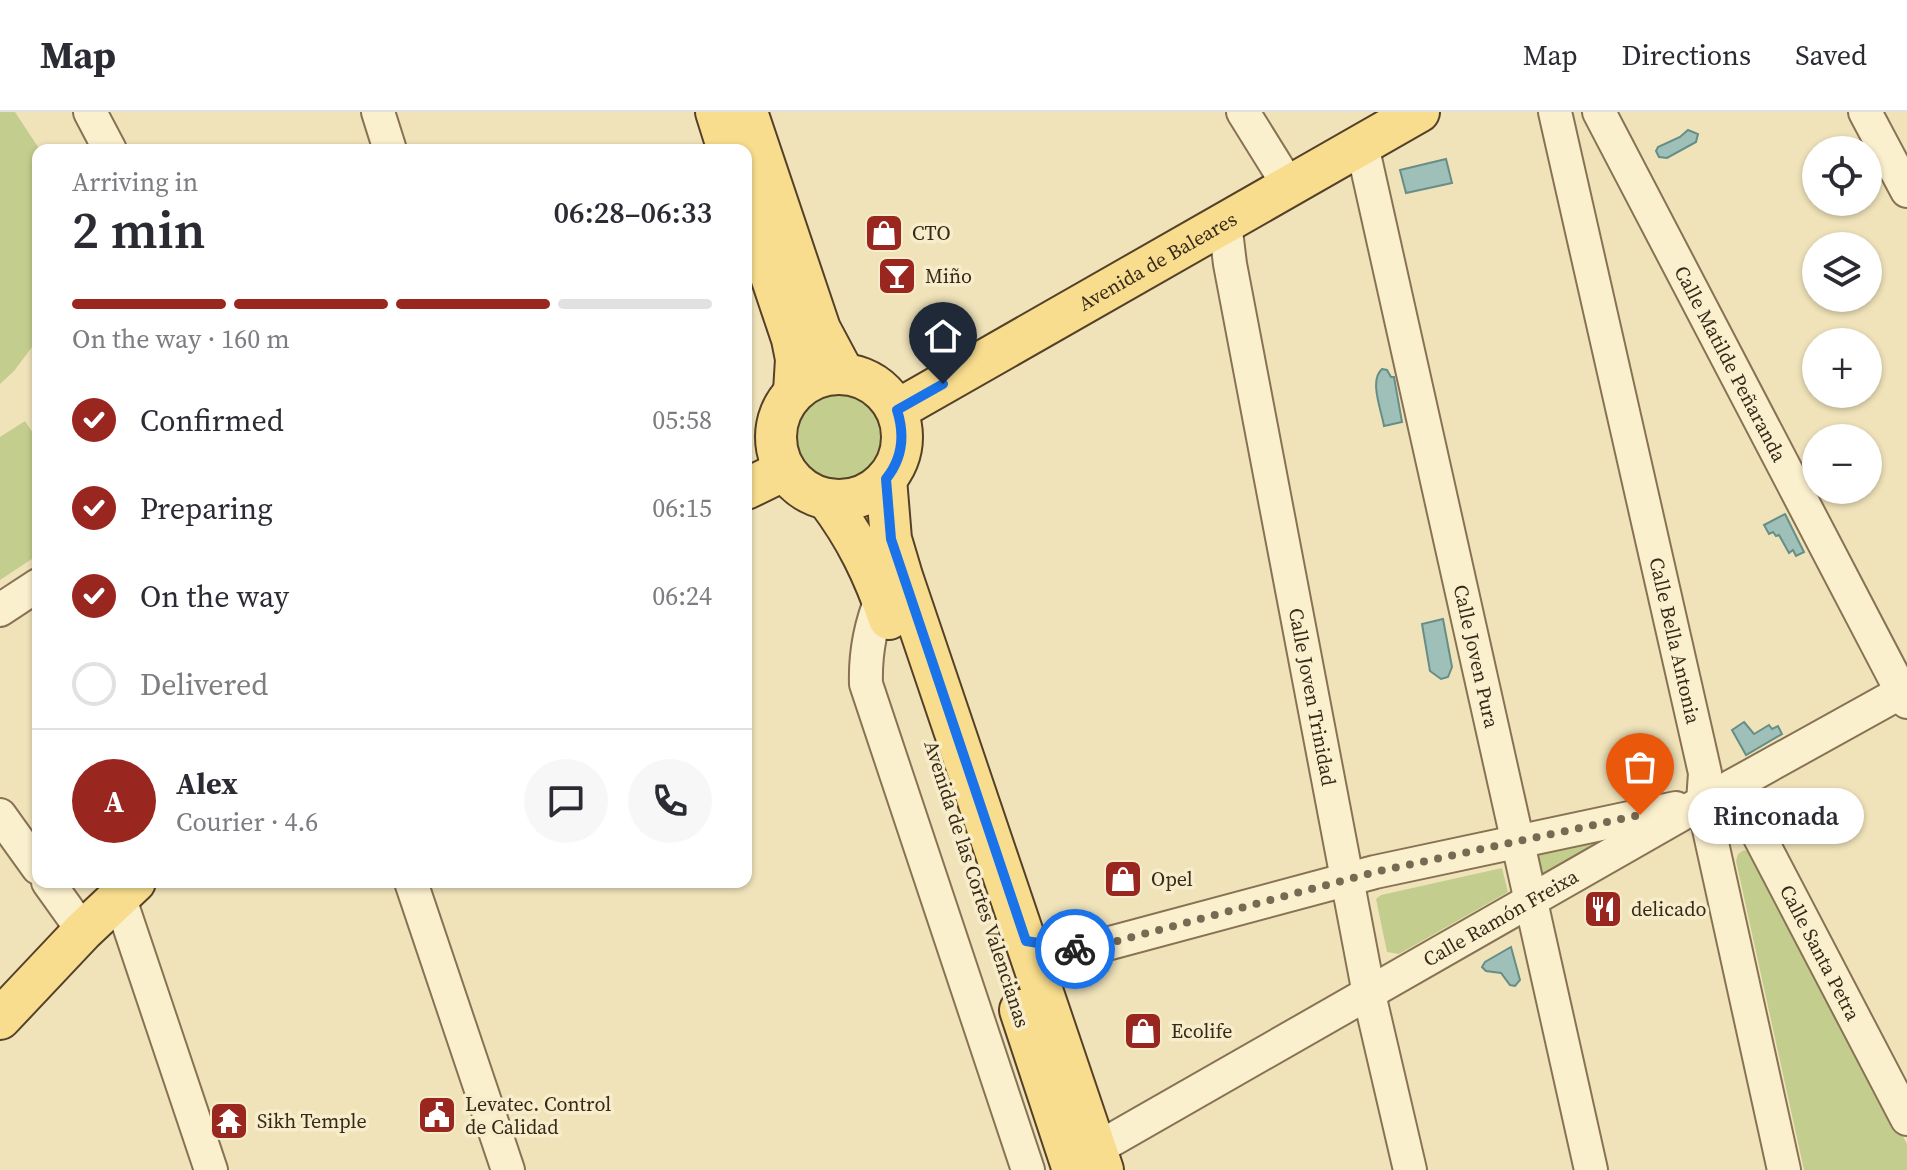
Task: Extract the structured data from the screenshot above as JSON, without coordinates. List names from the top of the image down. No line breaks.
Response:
{"streets":{"main road":["Avenida de Baleares","Avenida de las Cortes Valencianas"],"street":["Calle Matilde Peñaranda","Calle Bella Antonia","Calle Joven Pura","Calle Joven Trinidad","Calle Ramón Freixa","Calle Santa Petra"]},"crossings":[["Avenida de Baleares","Calle Joven Pura"],["Avenida de Baleares","Calle Joven Trinidad"],["Avenida de Baleares","Avenida de las Cortes Valencianas"],["Calle Matilde Peñaranda","Calle Ramón Freixa"],["Calle Bella Antonia","Calle Ramón Freixa"],["Calle Joven Pura","Calle Ramón Freixa"],["Calle Joven Trinidad","Calle Ramón Freixa"],["Avenida de las Cortes Valencianas","Calle Ramón Freixa"],["Calle Ramón Freixa","Calle Santa Petra"]],"places":{"shop":["CTO","Opel","Ecolife"],"bar":["Miño"],"other":["Rinconada"],"restaurant":["delicado"],"public building":["Levatec. Control de Calidad"],"temple":["Sikh Temple"]},"page":{"header":"Map","nav":["Map","Directions","Saved"],"map_buttons":["+","−"],"heading":["2 min","Arriving in","06:28–06:33"],"panel":["Alex","Courier · 4.6"],"bar":"On the way · 160 m","list":[["Confirmed","05:58"],["Preparing","06:15"],["On the way","06:24"],"Delivered"],"round":"A","bubble":"Rinconada"}}
